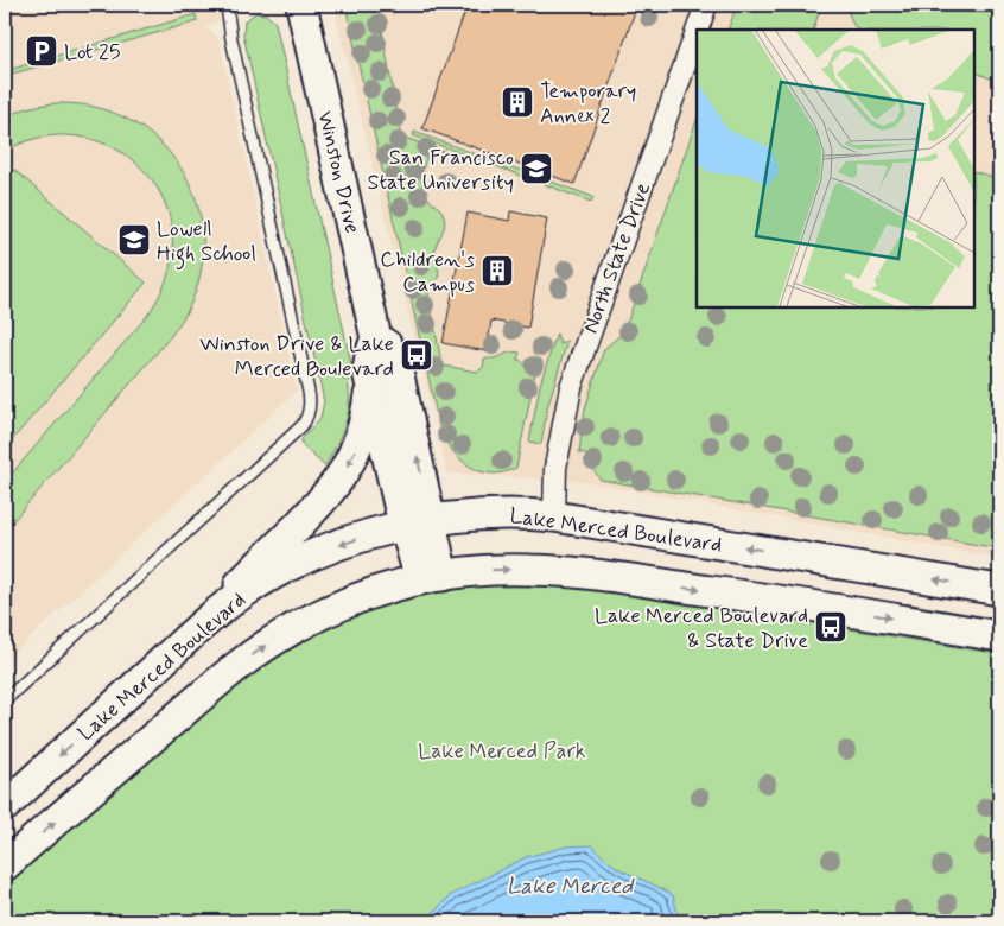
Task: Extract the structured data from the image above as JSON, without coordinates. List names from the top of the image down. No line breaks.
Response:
{"streets":{"main road":["Winston Drive","Lake Merced Boulevard"],"street":["North State Drive"]},"crossings":[["Winston Drive","Lake Merced Boulevard"],["North State Drive","Lake Merced Boulevard"]],"water":["Lake Merced"],"parks":["Lake Merced Park"],"places":{"parking":["Lot 25"],"building":["Temporary Annex 2","Children's Campus"],"school or university":["San Francisco State University","Lowell High School"],"bus stop":["Winston Drive & Lake Merced Boulevard","Lake Merced Boulevard & State Drive"]}}
